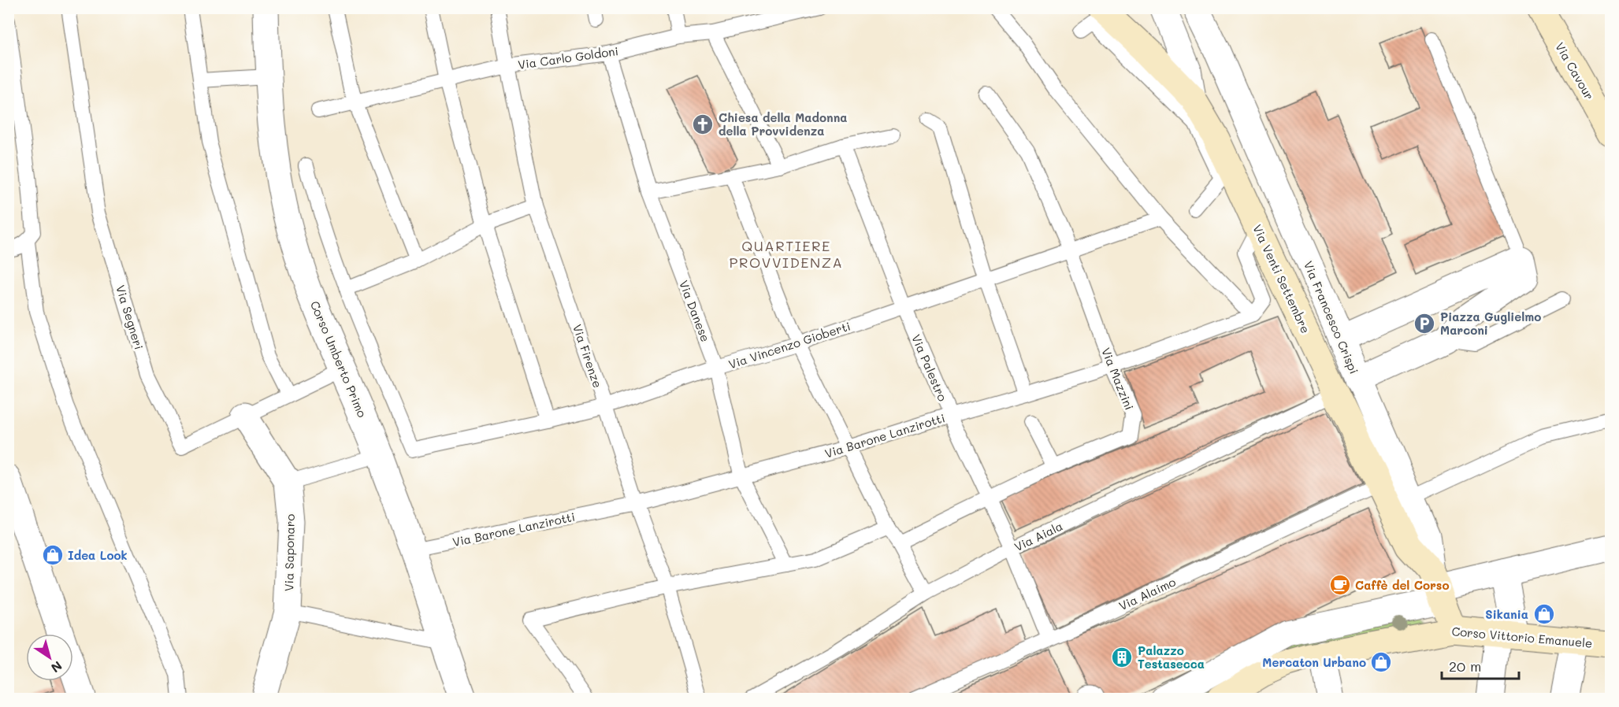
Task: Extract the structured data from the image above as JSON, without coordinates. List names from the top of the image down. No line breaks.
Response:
{"streets":{"street":["Via Cavour","Via Venti Settembre","Via Francesco Crispi","Corso Umberto Primo","Via Saponaro","Corso Vittorio Emanuele"],"lane":["Via Carlo Goldoni","Via Danese","Via Segneri","Via Vincenzo Gioberti","Via Firenze","Via Palestro","Via Mazzini","Via Barone Lanzirotti","Via Aiala","Via Alaimo"]},"crossings":[["Via Carlo Goldoni","Via Danese"],["Via Carlo Goldoni","Via Firenze"],["Via Venti Settembre","Via Francesco Crispi"],["Via Venti Settembre","Via Aiala"],["Via Venti Settembre","Via Alaimo"],["Via Venti Settembre","Corso Vittorio Emanuele"],["Via Danese","Via Vincenzo Gioberti"],["Via Danese","Via Barone Lanzirotti"],["Via Segneri","Corso Umberto Primo"],["Via Segneri","Via Saponaro"],["Via Francesco Crispi","Corso Vittorio Emanuele"],["Via Vincenzo Gioberti","Via Firenze"],["Via Vincenzo Gioberti","Via Palestro"],["Via Vincenzo Gioberti","Via Mazzini"],["Via Firenze","Via Barone Lanzirotti"],["Corso Umberto Primo","Via Barone Lanzirotti"],["Via Palestro","Via Mazzini"],["Via Palestro","Via Barone Lanzirotti"],["Via Palestro","Via Aiala"],["Via Palestro","Via Alaimo"],["Via Mazzini","Via Barone Lanzirotti"]],"districts":["QUARTIERE PROVVIDENZA"],"places":{"church":["Chiesa della Madonna della Provvidenza"],"parking":["Piazza Guglielmo Marconi"],"shop":["Idea Look","Sikania","Mercaton Urbano"],"cafe":["Caffè del Corso"],"building":["Palazzo Testasecca"]},"scale_bar":"20 m","north":"bottom right"}
